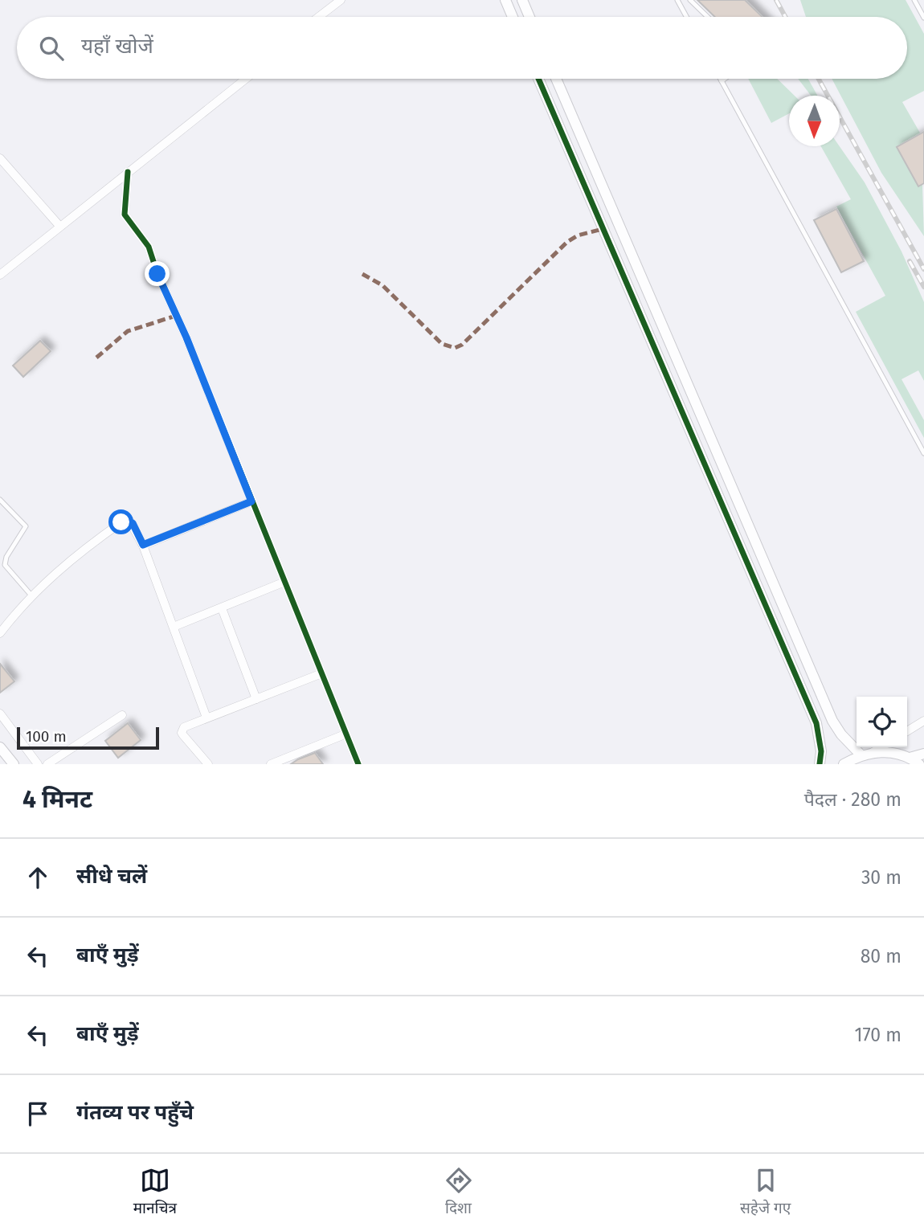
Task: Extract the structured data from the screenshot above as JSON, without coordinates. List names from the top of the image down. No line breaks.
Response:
{"scale_bar":"100 m","north":"bottom","page":{"search":"यहाँ खोजें","scale":"100 m","heading":["4 मिनट","पैदल · 280 m"],"list":[["सीधे चलें","30 m"],["बाएँ मुड़ें","80 m"],["बाएँ मुड़ें","170 m"],"गंतव्य पर पहुँचे"],"nav":["मानचित्र","दिशा","सहेजे गए"]}}
